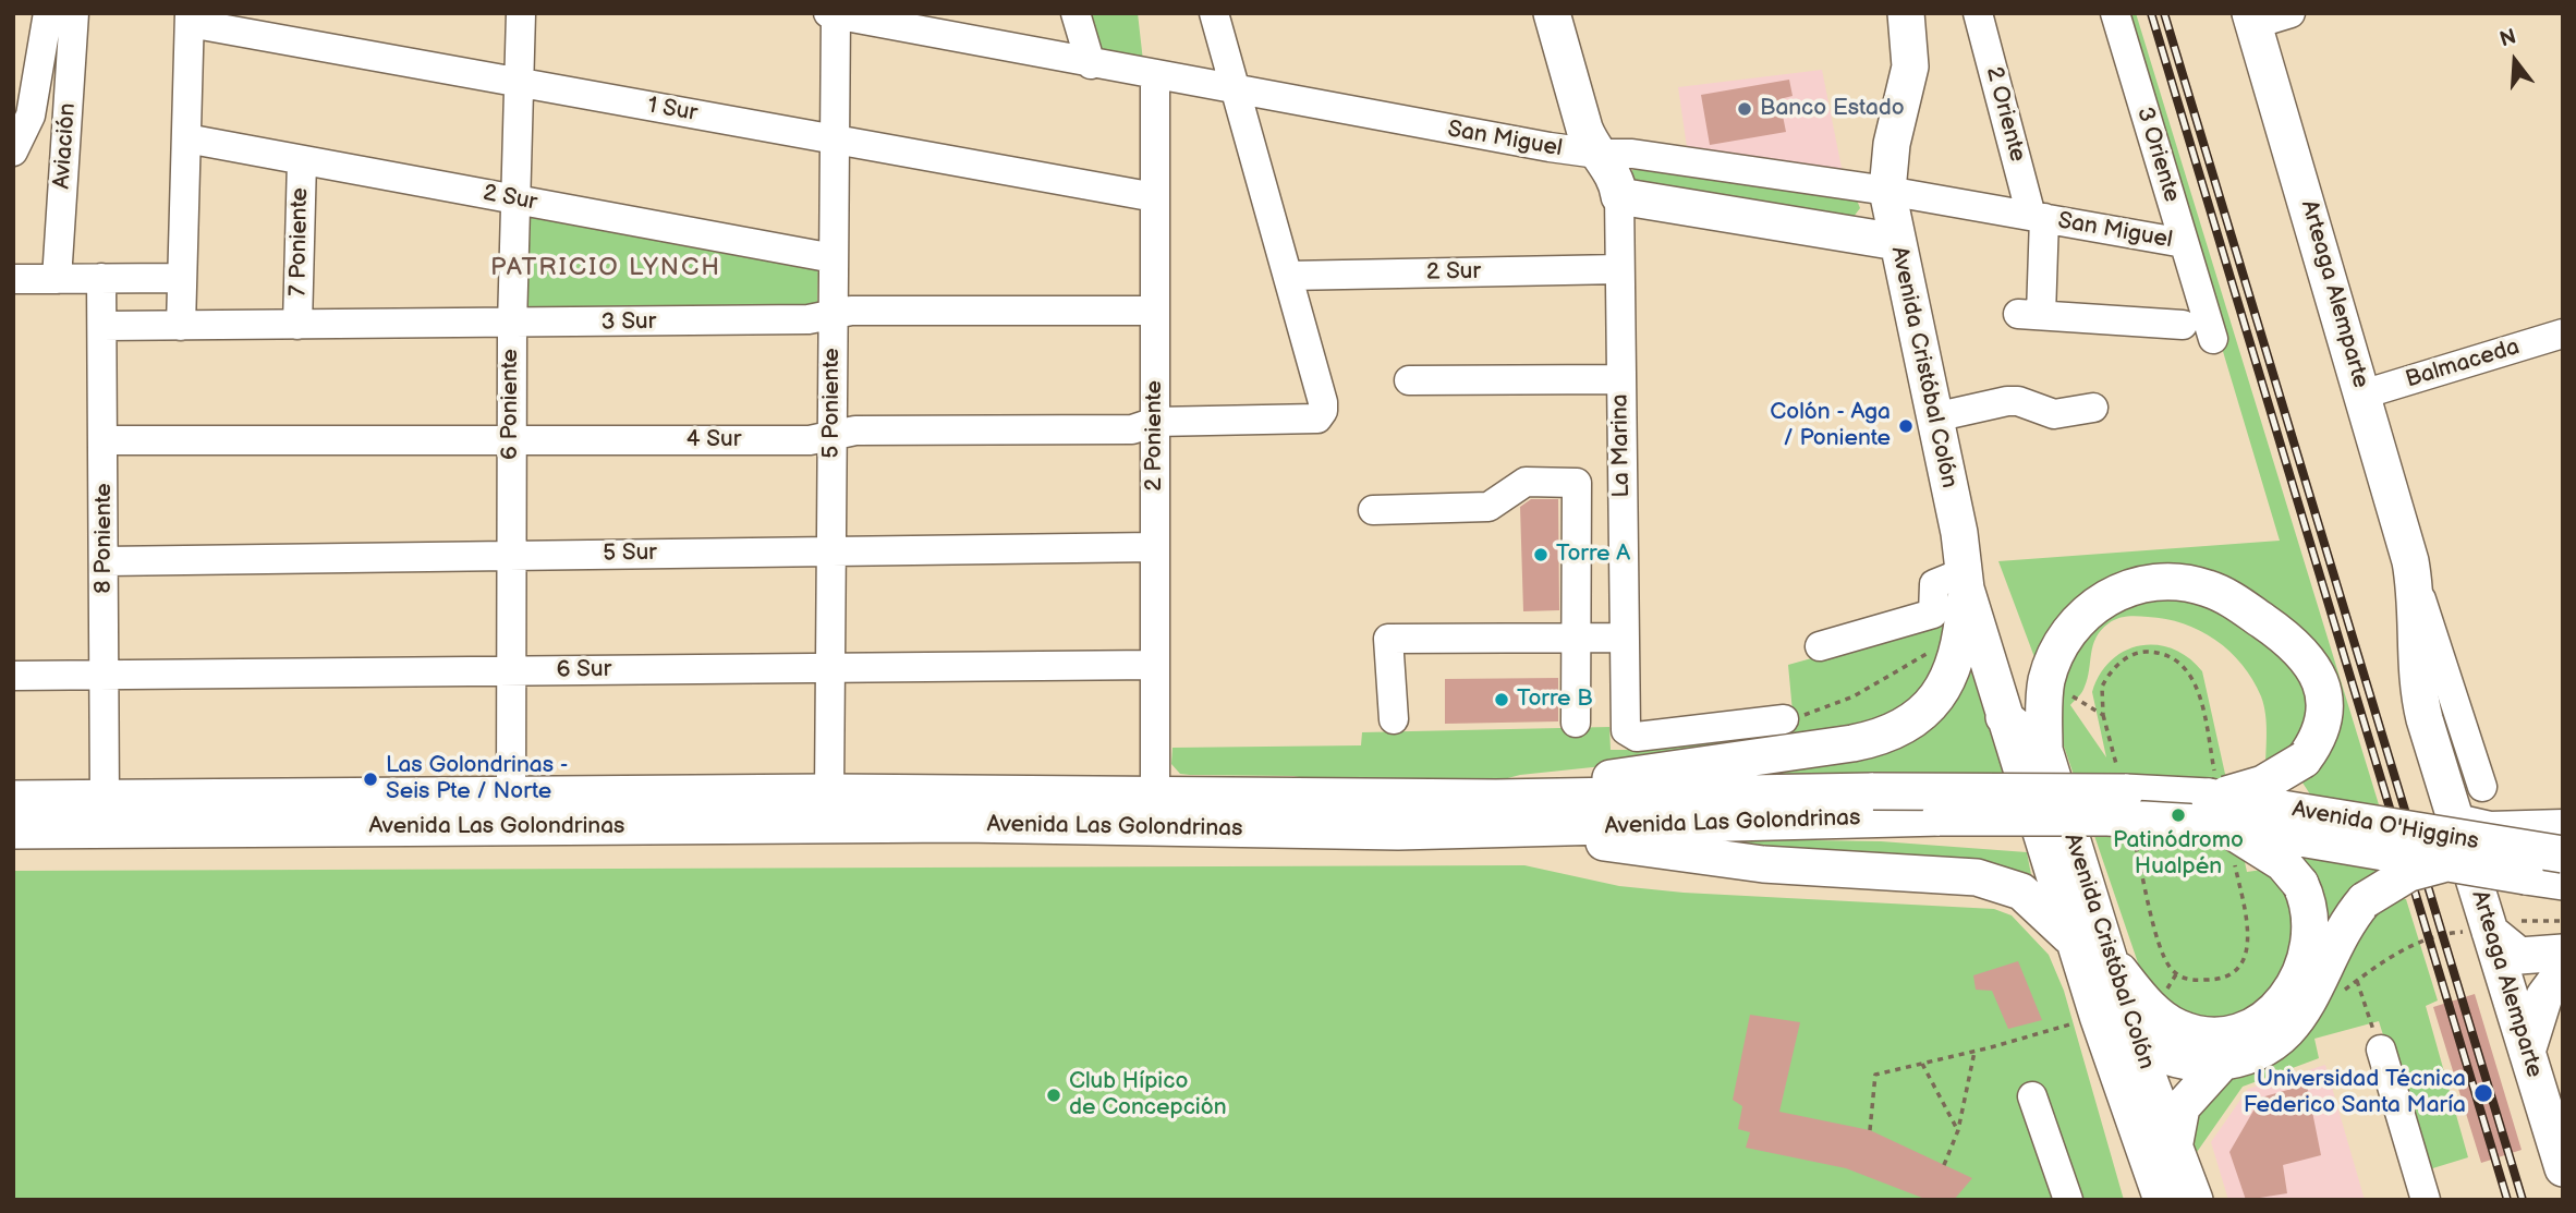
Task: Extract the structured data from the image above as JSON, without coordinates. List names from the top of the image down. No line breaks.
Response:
{"streets":{"main road":["Arteaga Alemparte","Avenida Cristóbal Colón","La Marina","Avenida Las Golondrinas","Avenida O'Higgins"],"street":["1 Sur","2 Oriente","San Miguel","Aviación","3 Oriente","2 Sur","7 Poniente","3 Sur","Balmaceda","5 Poniente","6 Poniente","2 Poniente","4 Sur","8 Poniente","5 Sur","6 Sur"]},"crossings":[["1 Sur","5 Poniente"],["1 Sur","6 Poniente"],["1 Sur","2 Poniente"],["2 Oriente","San Miguel"],["San Miguel","3 Oriente"],["San Miguel","Avenida Cristóbal Colón"],["San Miguel","5 Poniente"],["San Miguel","2 Poniente"],["San Miguel","La Marina"],["2 Sur","7 Poniente"],["2 Sur","5 Poniente"],["2 Sur","6 Poniente"],["2 Sur","4 Sur"],["2 Sur","La Marina"],["7 Poniente","3 Sur"],["Arteaga Alemparte","Balmaceda"],["Arteaga Alemparte","Avenida O'Higgins"],["3 Sur","5 Poniente"],["3 Sur","6 Poniente"],["3 Sur","2 Poniente"],["3 Sur","8 Poniente"],["5 Poniente","4 Sur"],["5 Poniente","5 Sur"],["5 Poniente","6 Sur"],["5 Poniente","Avenida Las Golondrinas"],["6 Poniente","4 Sur"],["6 Poniente","5 Sur"],["6 Poniente","6 Sur"],["6 Poniente","Avenida Las Golondrinas"],["2 Poniente","4 Sur"],["2 Poniente","5 Sur"],["2 Poniente","6 Sur"],["2 Poniente","Avenida Las Golondrinas"],["4 Sur","8 Poniente"],["8 Poniente","5 Sur"],["8 Poniente","6 Sur"],["8 Poniente","Avenida Las Golondrinas"],["Avenida Las Golondrinas","Avenida O'Higgins"]],"districts":["PATRICIO LYNCH"],"places":["Banco Estado","Colón - Aga / Poniente","Torre A","Torre B","Las Golondrinas - Seis Pte / Norte","Patinódromo Hualpén","Universidad Técnica Federico Santa María","Club Hípico de Concepción"],"north":"top"}
